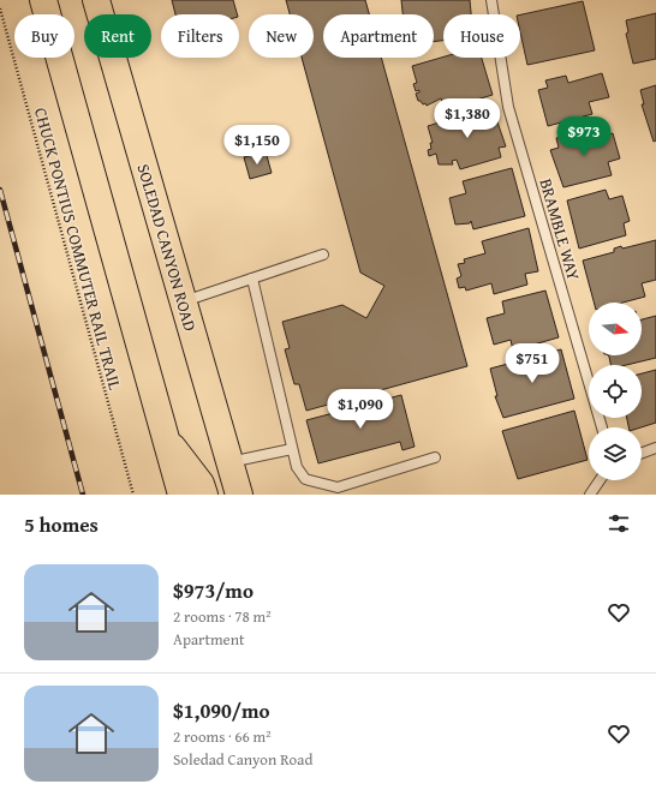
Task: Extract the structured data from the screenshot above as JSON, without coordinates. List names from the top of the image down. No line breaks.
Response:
{"streets":{"main road":["SOLEDAD CANYON ROAD"],"lane":["BRAMBLE WAY"],"path":["CHUCK PONTIUS COMMUTER RAIL TRAIL"]},"north":"right","page":{"chip":["Buy","Rent","Filters","New","Apartment","House"],"price":["$1,380","$973","$1,150","$751","$1,090"],"heading":"5 homes","list":[{"name":"$973/mo","note":"2 rooms · 78 m² · Apartment"},{"name":"$1,090/mo","note":"2 rooms · 66 m² · Soledad Canyon Road"}]}}
